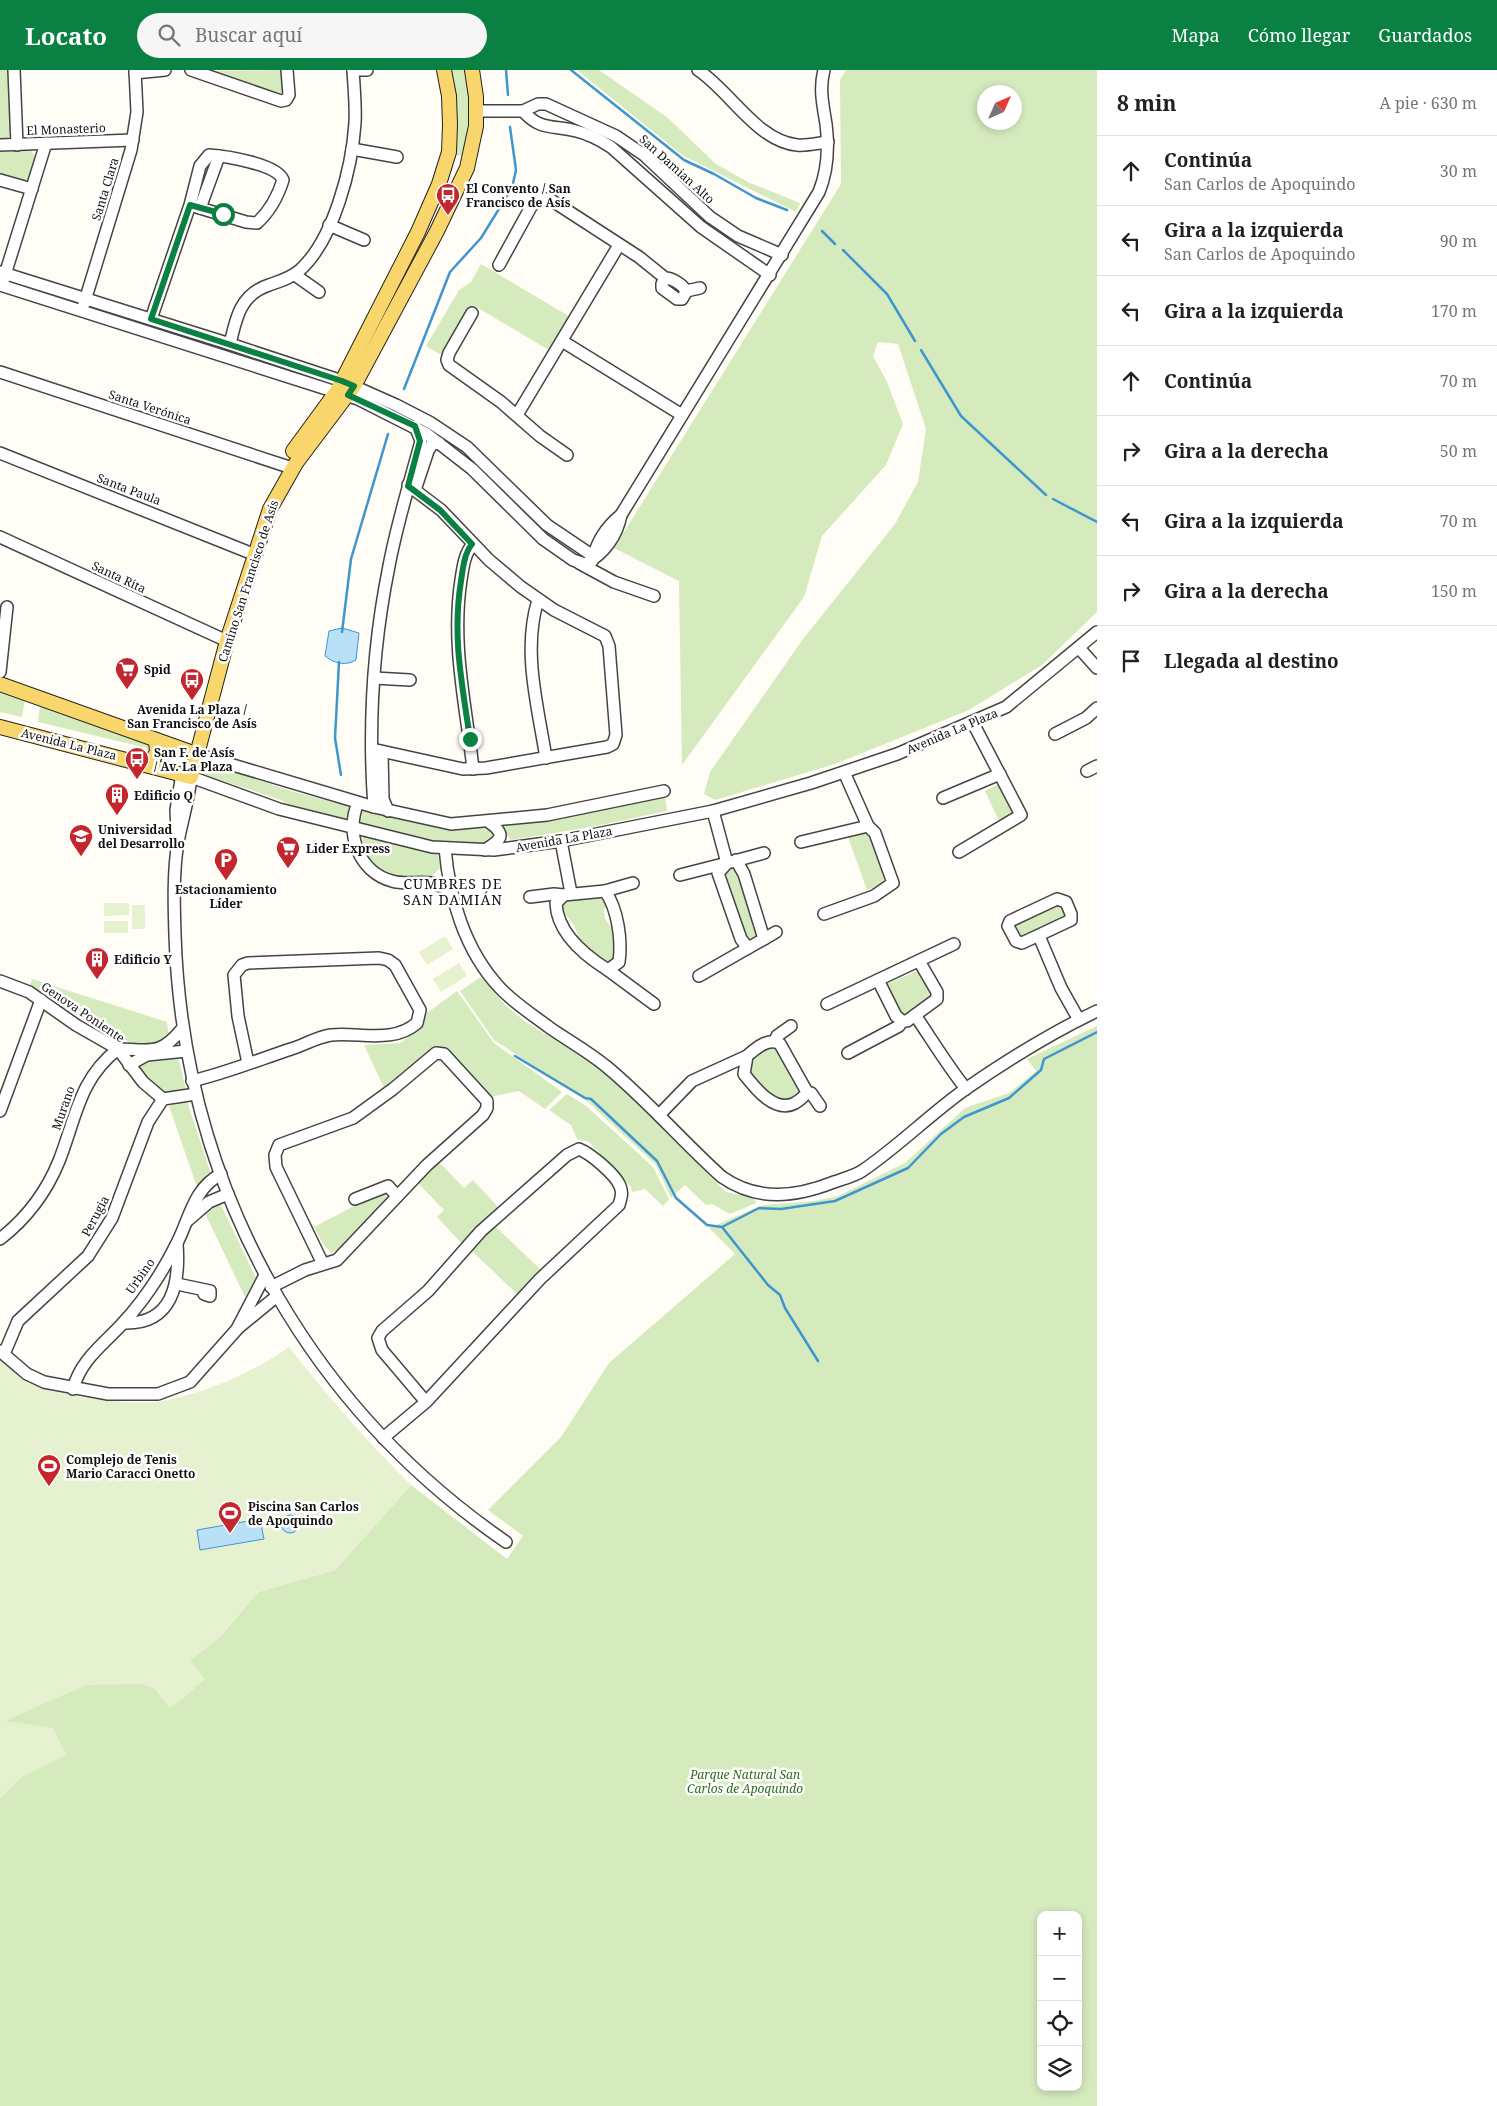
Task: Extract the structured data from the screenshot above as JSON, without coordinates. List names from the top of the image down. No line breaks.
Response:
{"streets":{"main road":["Camino San Francisco de Asís","Avenida La Plaza"],"street":["El Monasterio","San Damian Alto","Santa Clara","Santa Verónica","Santa Paula","Santa Rita","Genova Poniente","Murano","Perugia","Urbino"]},"crossings":[["El Monasterio","Santa Clara"],["Santa Verónica","Camino San Francisco de Asís"],["Santa Paula","Camino San Francisco de Asís"],["Santa Rita","Camino San Francisco de Asís"],["Camino San Francisco de Asís","Avenida La Plaza"],["Camino San Francisco de Asís","Urbino"],["Genova Poniente","Murano"],["Genova Poniente","Perugia"]],"districts":["CUMBRES DE SAN DAMIÁN"],"parks":["Parque Natural San Carlos de Apoquindo"],"places":{"bus stop":["El Convento / San Francisco de Asís","Avenida La Plaza / San Francisco de Asís","San F. de Asís / Av. La Plaza"],"supermarket":["Spid","Lider Express"],"building":["Edificio Q","Edificio Y"],"school or university":["Universidad del Desarrollo"],"parking":["Estacionamiento Líder"],"sports":["Complejo de Tenis Mario Caracci Onetto","Piscina San Carlos de Apoquindo"]},"north":"top right","page":{"header":"Locato","search":"Buscar aquí","nav":["Mapa","Cómo llegar","Guardados"],"heading":["8 min","A pie · 630 m"],"list":[["Continúa","San Carlos de Apoquindo","30 m"],["Gira a la izquierda","San Carlos de Apoquindo","90 m"],["Gira a la izquierda","170 m"],["Continúa","70 m"],["Gira a la derecha","50 m"],["Gira a la izquierda","70 m"],["Gira a la derecha","150 m"],"Llegada al destino"],"map_buttons":["+","−"]}}
